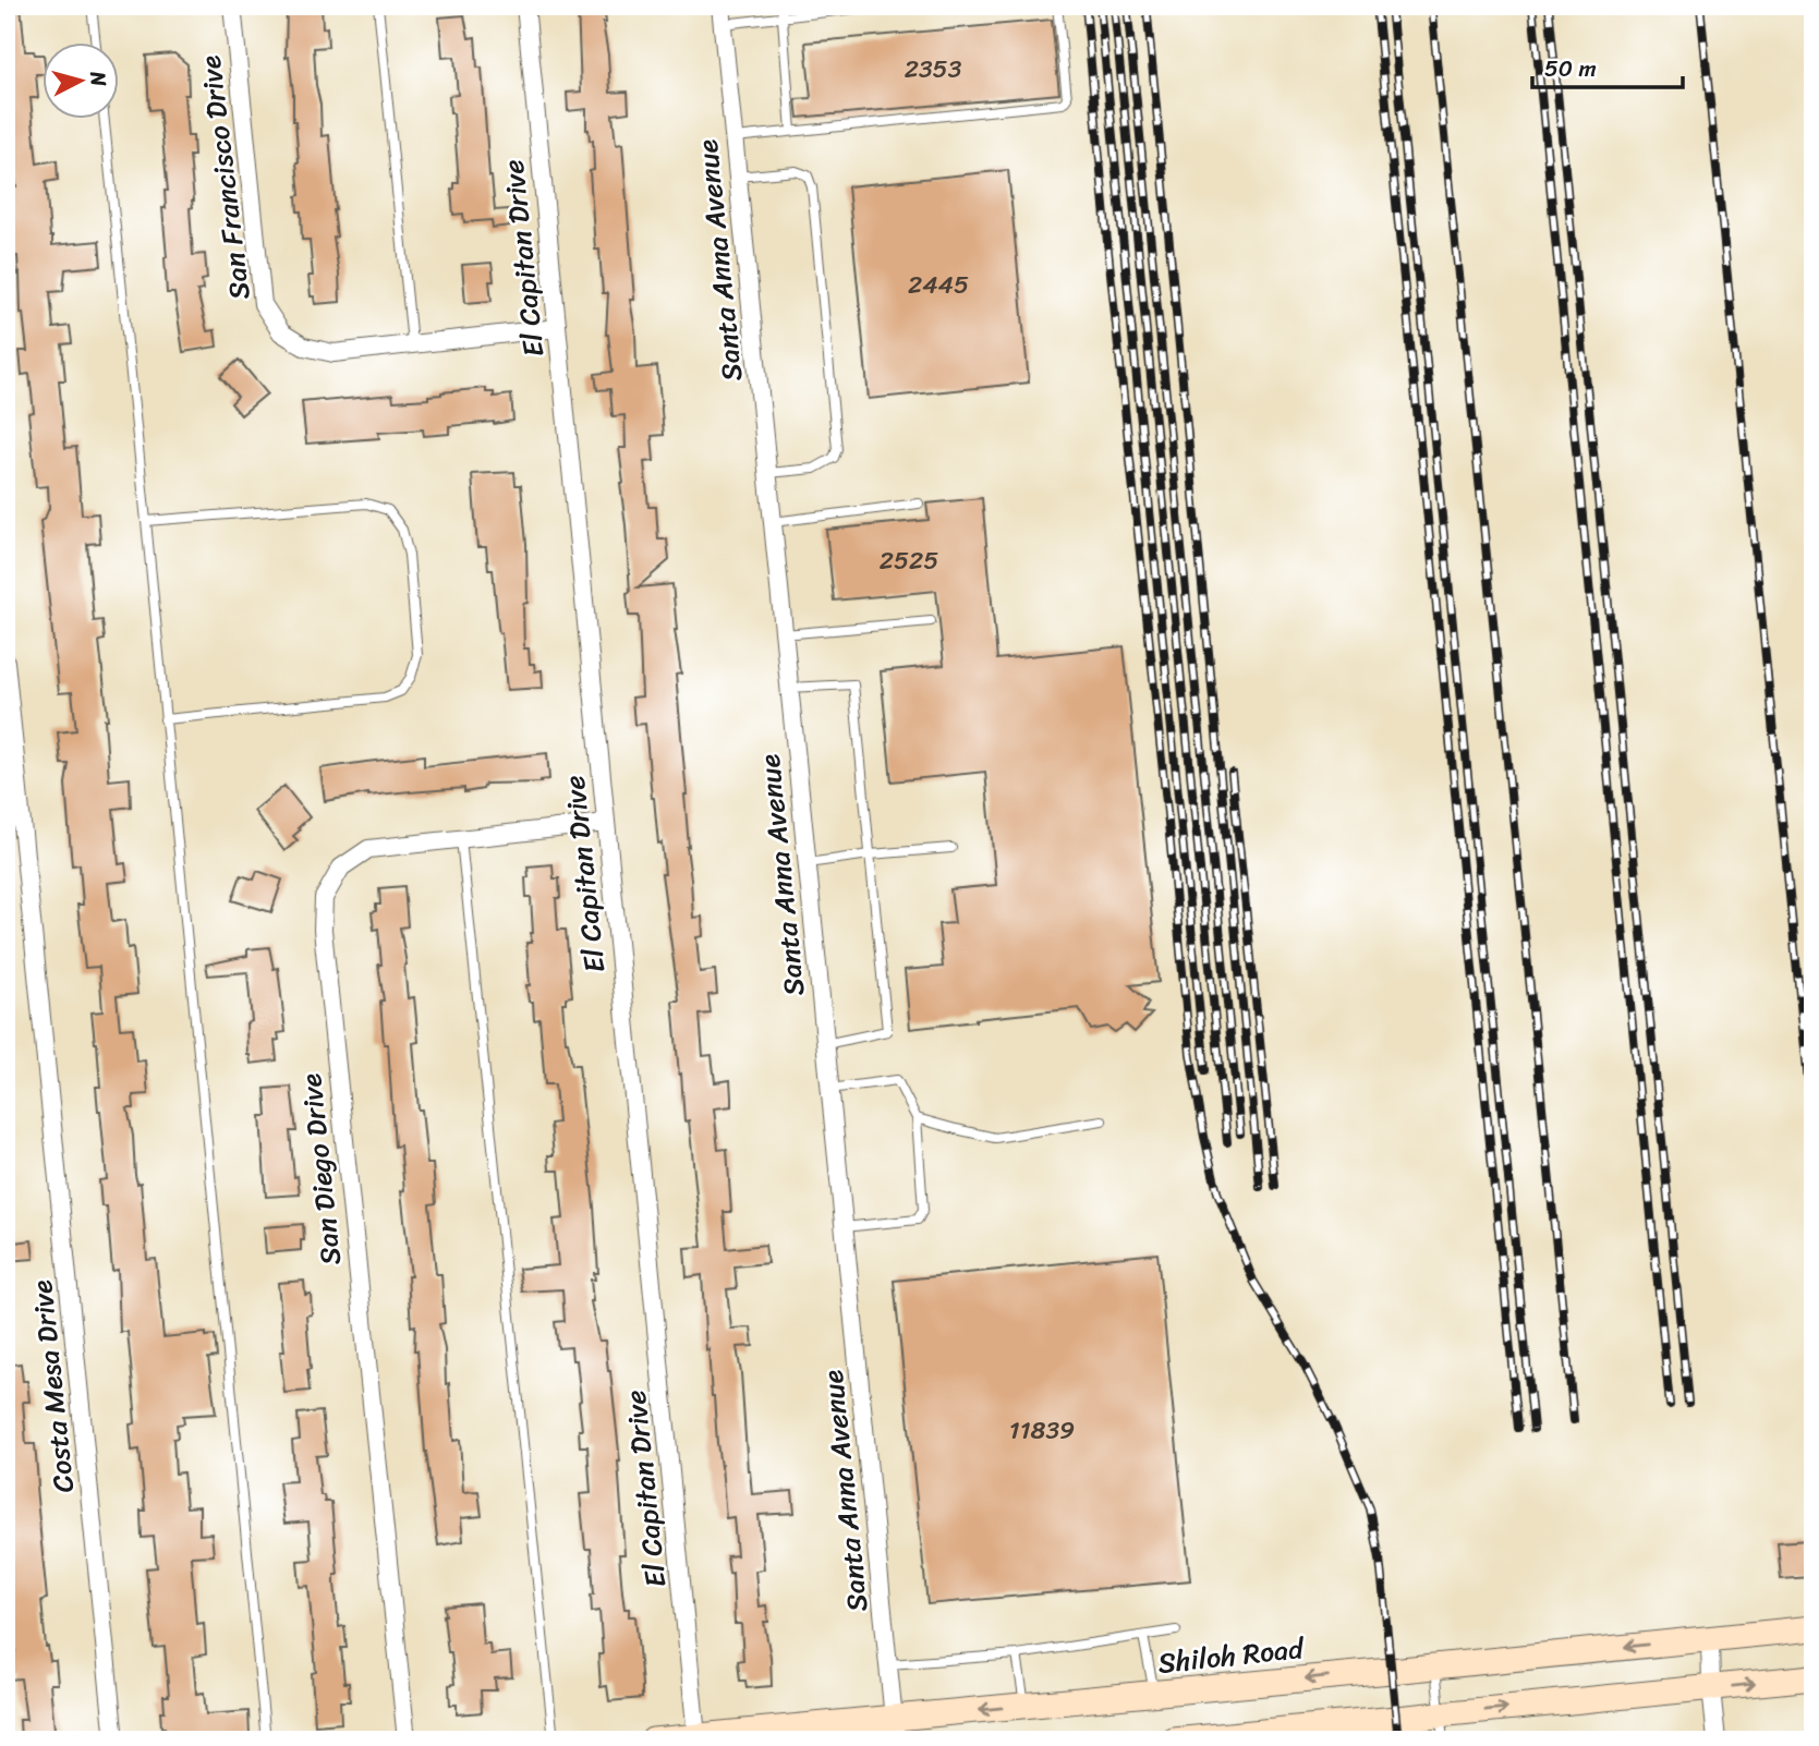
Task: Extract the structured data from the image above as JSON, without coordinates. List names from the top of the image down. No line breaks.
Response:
{"streets":{"main road":["Shiloh Road"],"street":["San Francisco Drive","El Capitan Drive","Santa Anna Avenue","San Diego Drive","Costa Mesa Drive"]},"crossings":[["San Francisco Drive","El Capitan Drive"],["El Capitan Drive","San Diego Drive"],["El Capitan Drive","Shiloh Road"],["Santa Anna Avenue","Shiloh Road"]],"house_numbers":["2353","2445","2525","11839"],"scale_bar":"50 m","north":"right"}
